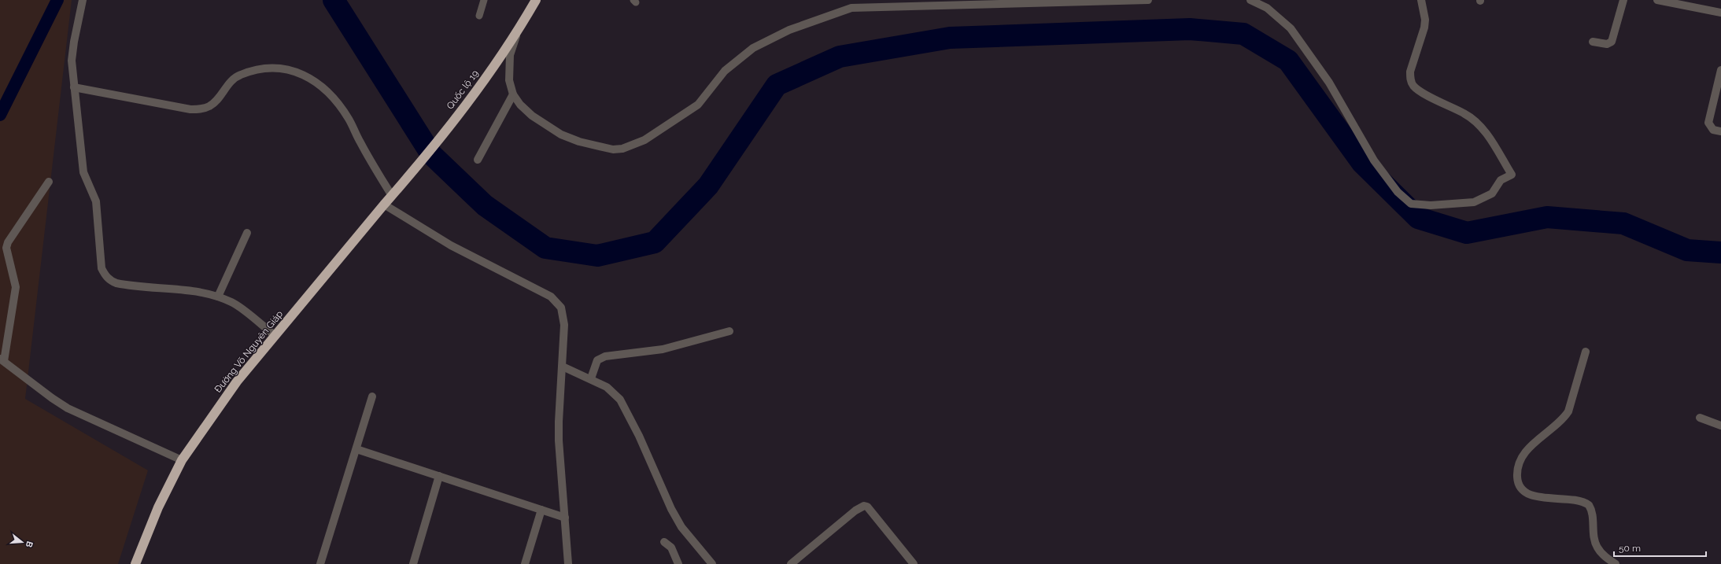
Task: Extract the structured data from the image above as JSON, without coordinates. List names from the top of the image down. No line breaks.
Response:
{"streets":{"highway":["Quốc lộ 19","Đường Võ Nguyên Giáp"]},"crossings":[["Quốc lộ 19","Đường Võ Nguyên Giáp"]],"scale_bar":"50 m","north":"right"}
